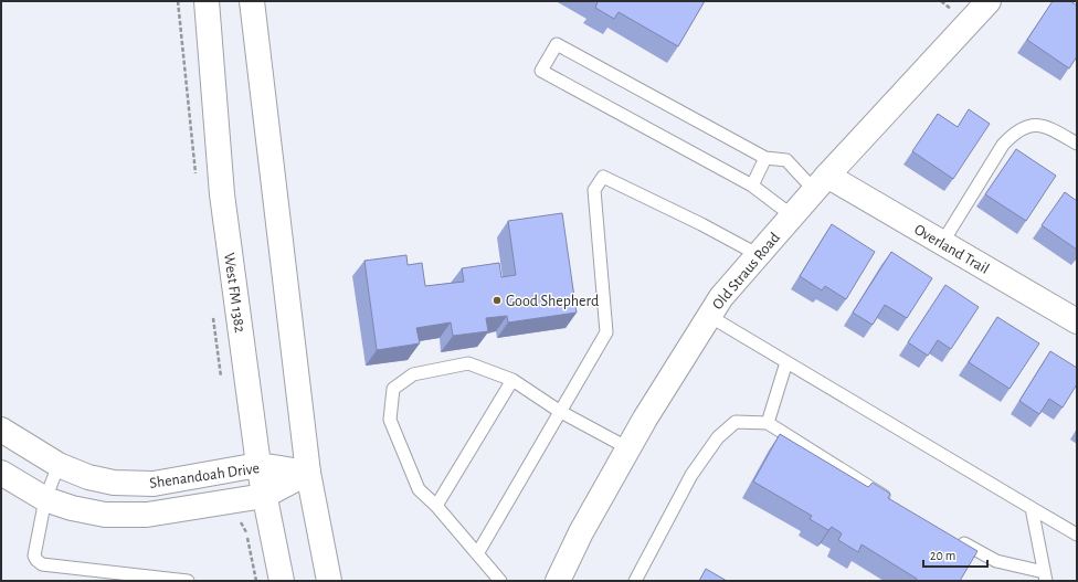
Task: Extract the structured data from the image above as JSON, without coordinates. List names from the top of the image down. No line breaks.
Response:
{"streets":{"street":["Overland Trail","Old Straus Road","West FM 1382","Shenandoah Drive"]},"crossings":[["Overland Trail","Old Straus Road"],["West FM 1382","Shenandoah Drive"]],"places":["Good Shepherd"],"scale_bar":"20 m"}
